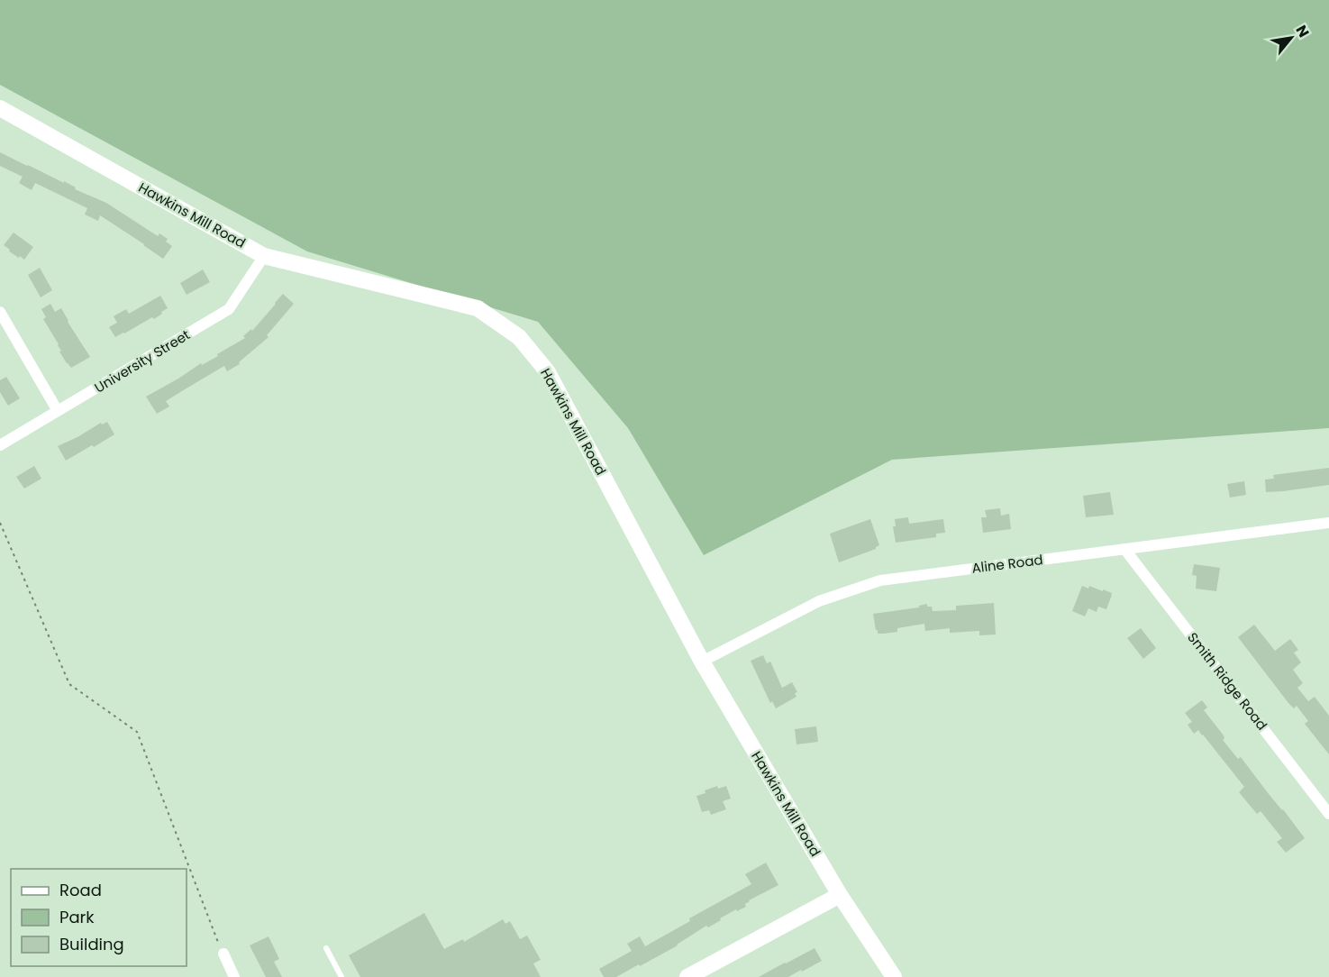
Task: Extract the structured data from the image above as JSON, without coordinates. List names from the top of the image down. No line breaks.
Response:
{"streets":{"street":["Hawkins Mill Road","University Street","Aline Road","Smith Ridge Road"]},"crossings":[["Hawkins Mill Road","University Street"],["Hawkins Mill Road","Aline Road"],["Aline Road","Smith Ridge Road"]],"legend":["Road","Park","Building"],"north":"top right"}
